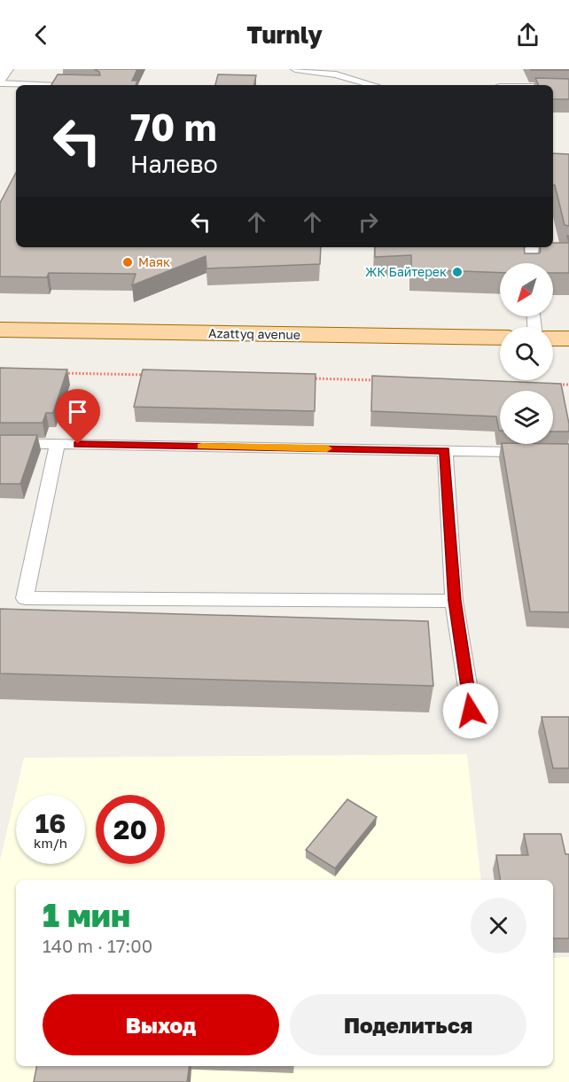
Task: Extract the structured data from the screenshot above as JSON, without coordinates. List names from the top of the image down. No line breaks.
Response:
{"streets":{"main road":["Azattyq avenue"]},"places":["Маяк","ЖК Байтерек"],"north":"bottom left","page":{"header":"Turnly","turn":["70 m","Налево"],"speed":"16 km/h","limit":"20","heading":["1 мин","140 m · 17:00"],"buttons":["Выход","Поделиться"]}}
